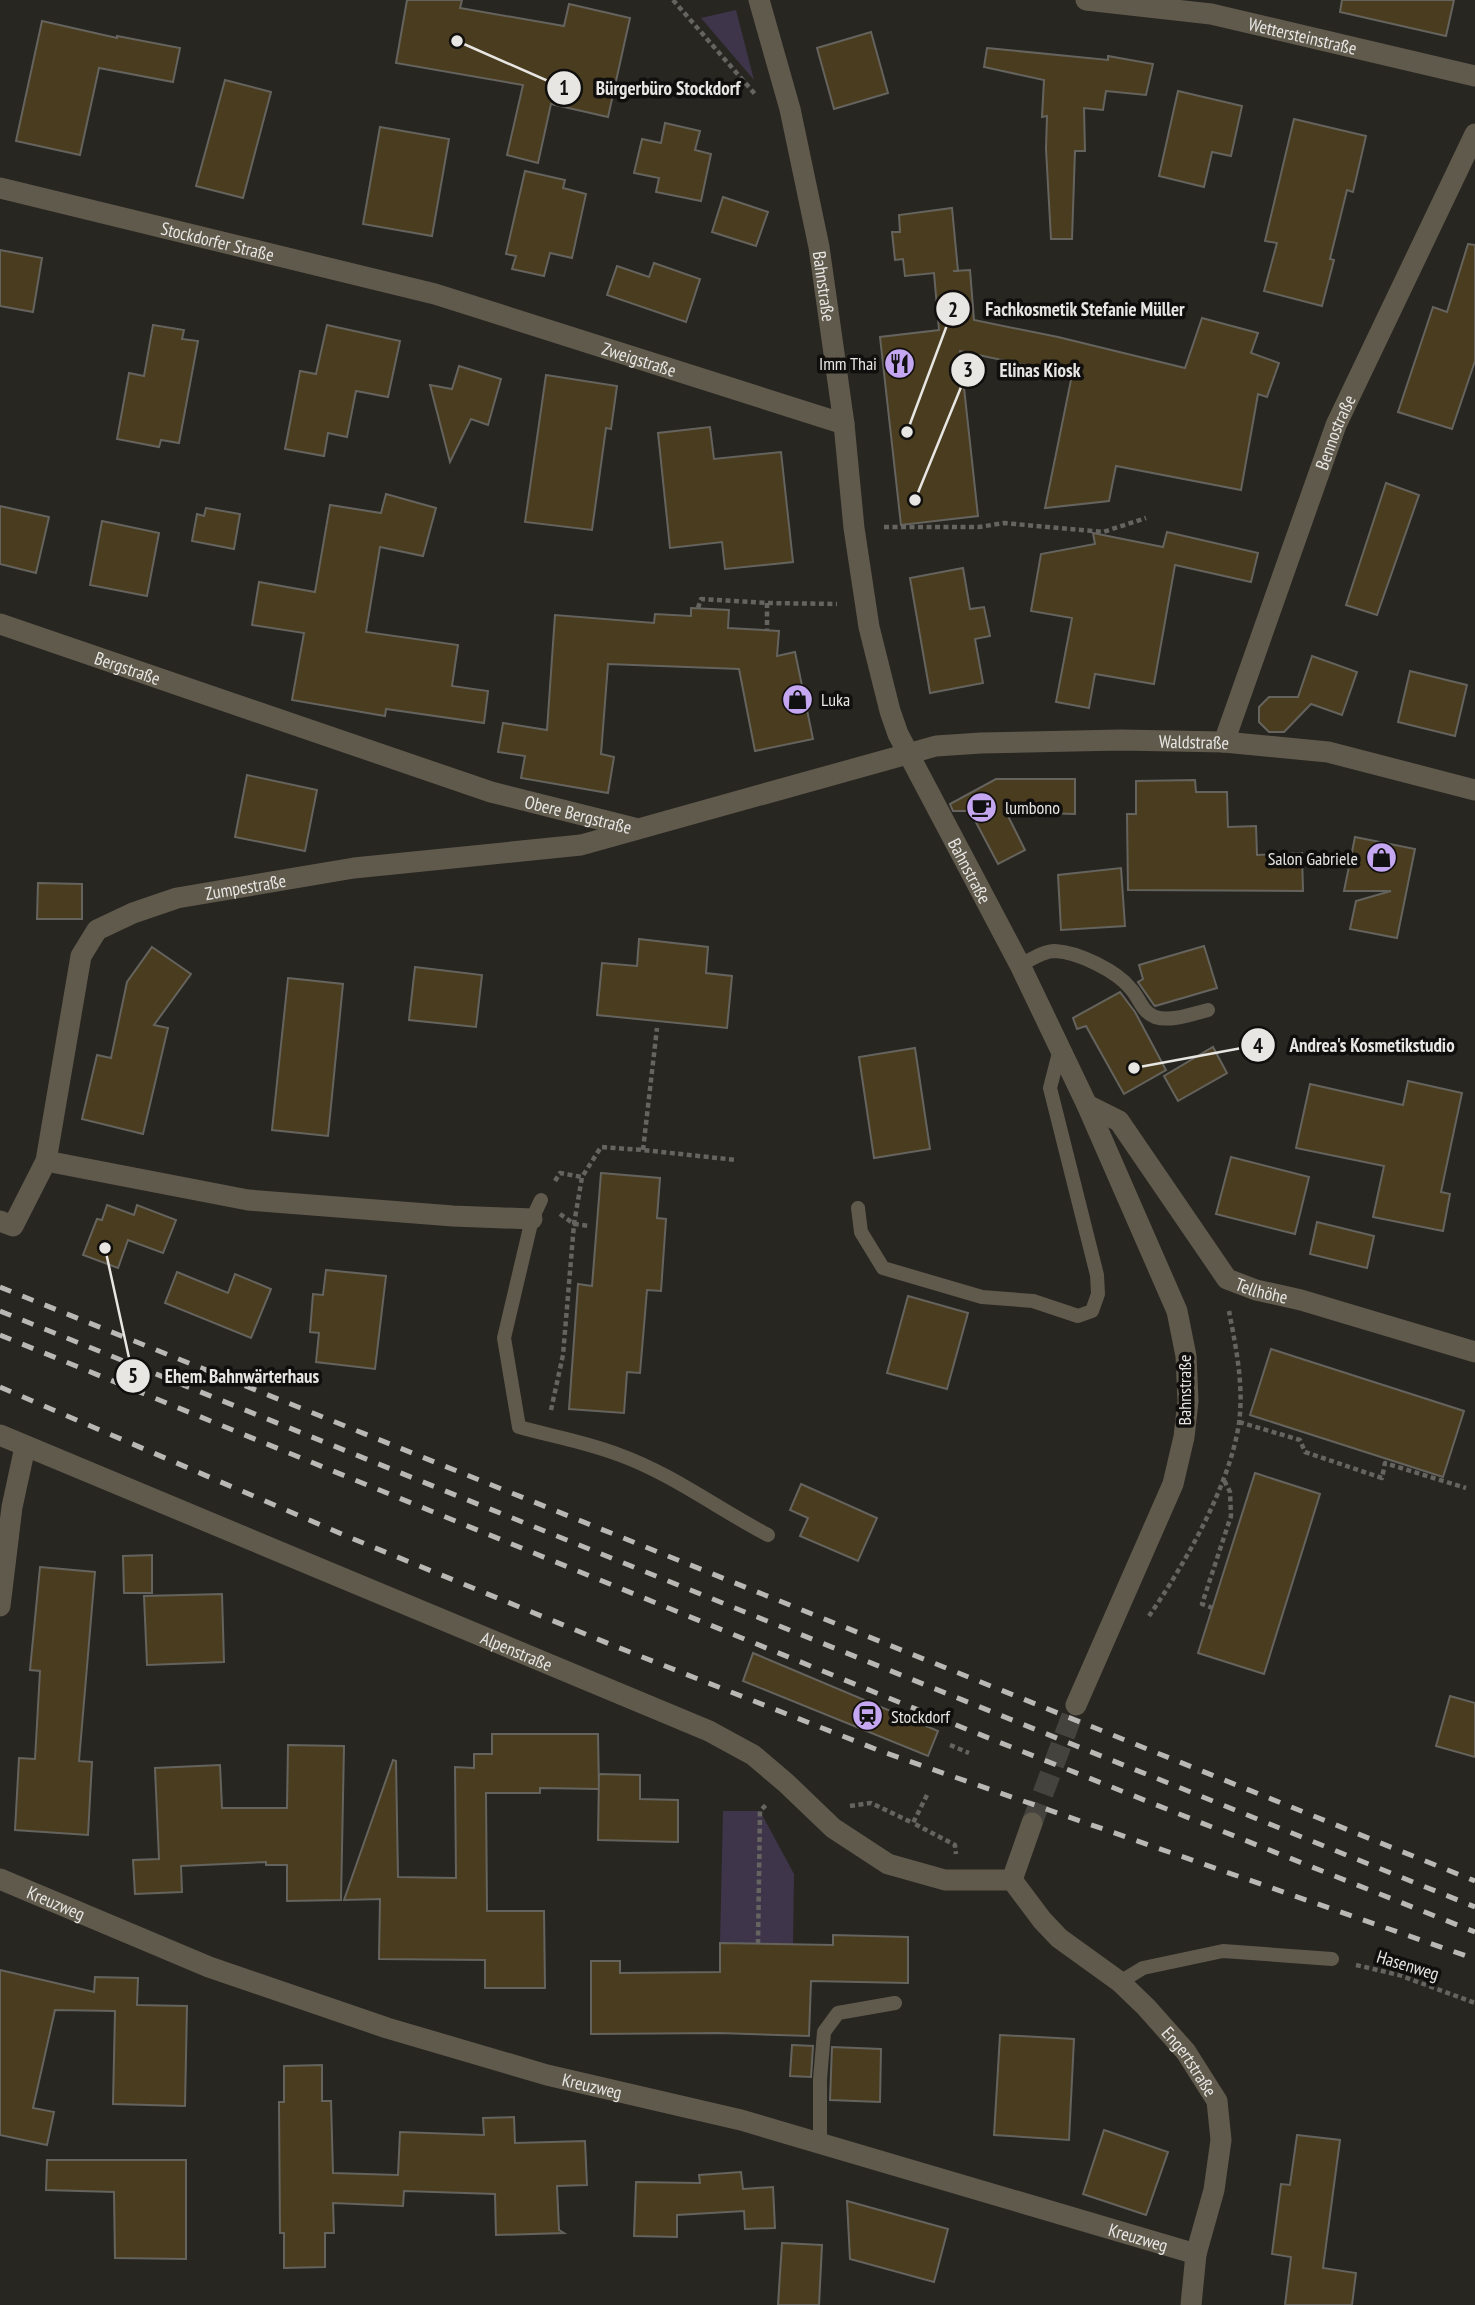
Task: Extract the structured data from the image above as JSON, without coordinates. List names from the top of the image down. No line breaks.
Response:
{"streets":{"street":["Wettersteinstraße","Stockdorfer Straße","Bahnstraße","Zweigstraße","Bennostraße","Bergstraße","Waldstraße","Obere Bergstraße","Zumpestraße","Tellhöhe","Alpenstraße","Kreuzweg","Engertstraße"],"path":["Hasenweg"]},"crossings":[["Stockdorfer Straße","Zweigstraße"],["Bahnstraße","Zweigstraße"],["Bahnstraße","Waldstraße"],["Bahnstraße","Obere Bergstraße"],["Bahnstraße","Tellhöhe"],["Bennostraße","Waldstraße"],["Bergstraße","Obere Bergstraße"],["Waldstraße","Obere Bergstraße"],["Obere Bergstraße","Zumpestraße"],["Alpenstraße","Engertstraße"],["Kreuzweg","Engertstraße"]],"places":{"other":["Bürgerbüro Stockdorf","Fachkosmetik Stefanie Müller","Elinas Kiosk","Andrea's Kosmetikstudio","Ehem. Bahnwärterhaus"],"restaurant":["Imm Thai"],"shop":["Luka","Salon Gabriele"],"cafe":["lumbono"],"station":["Stockdorf"]}}
